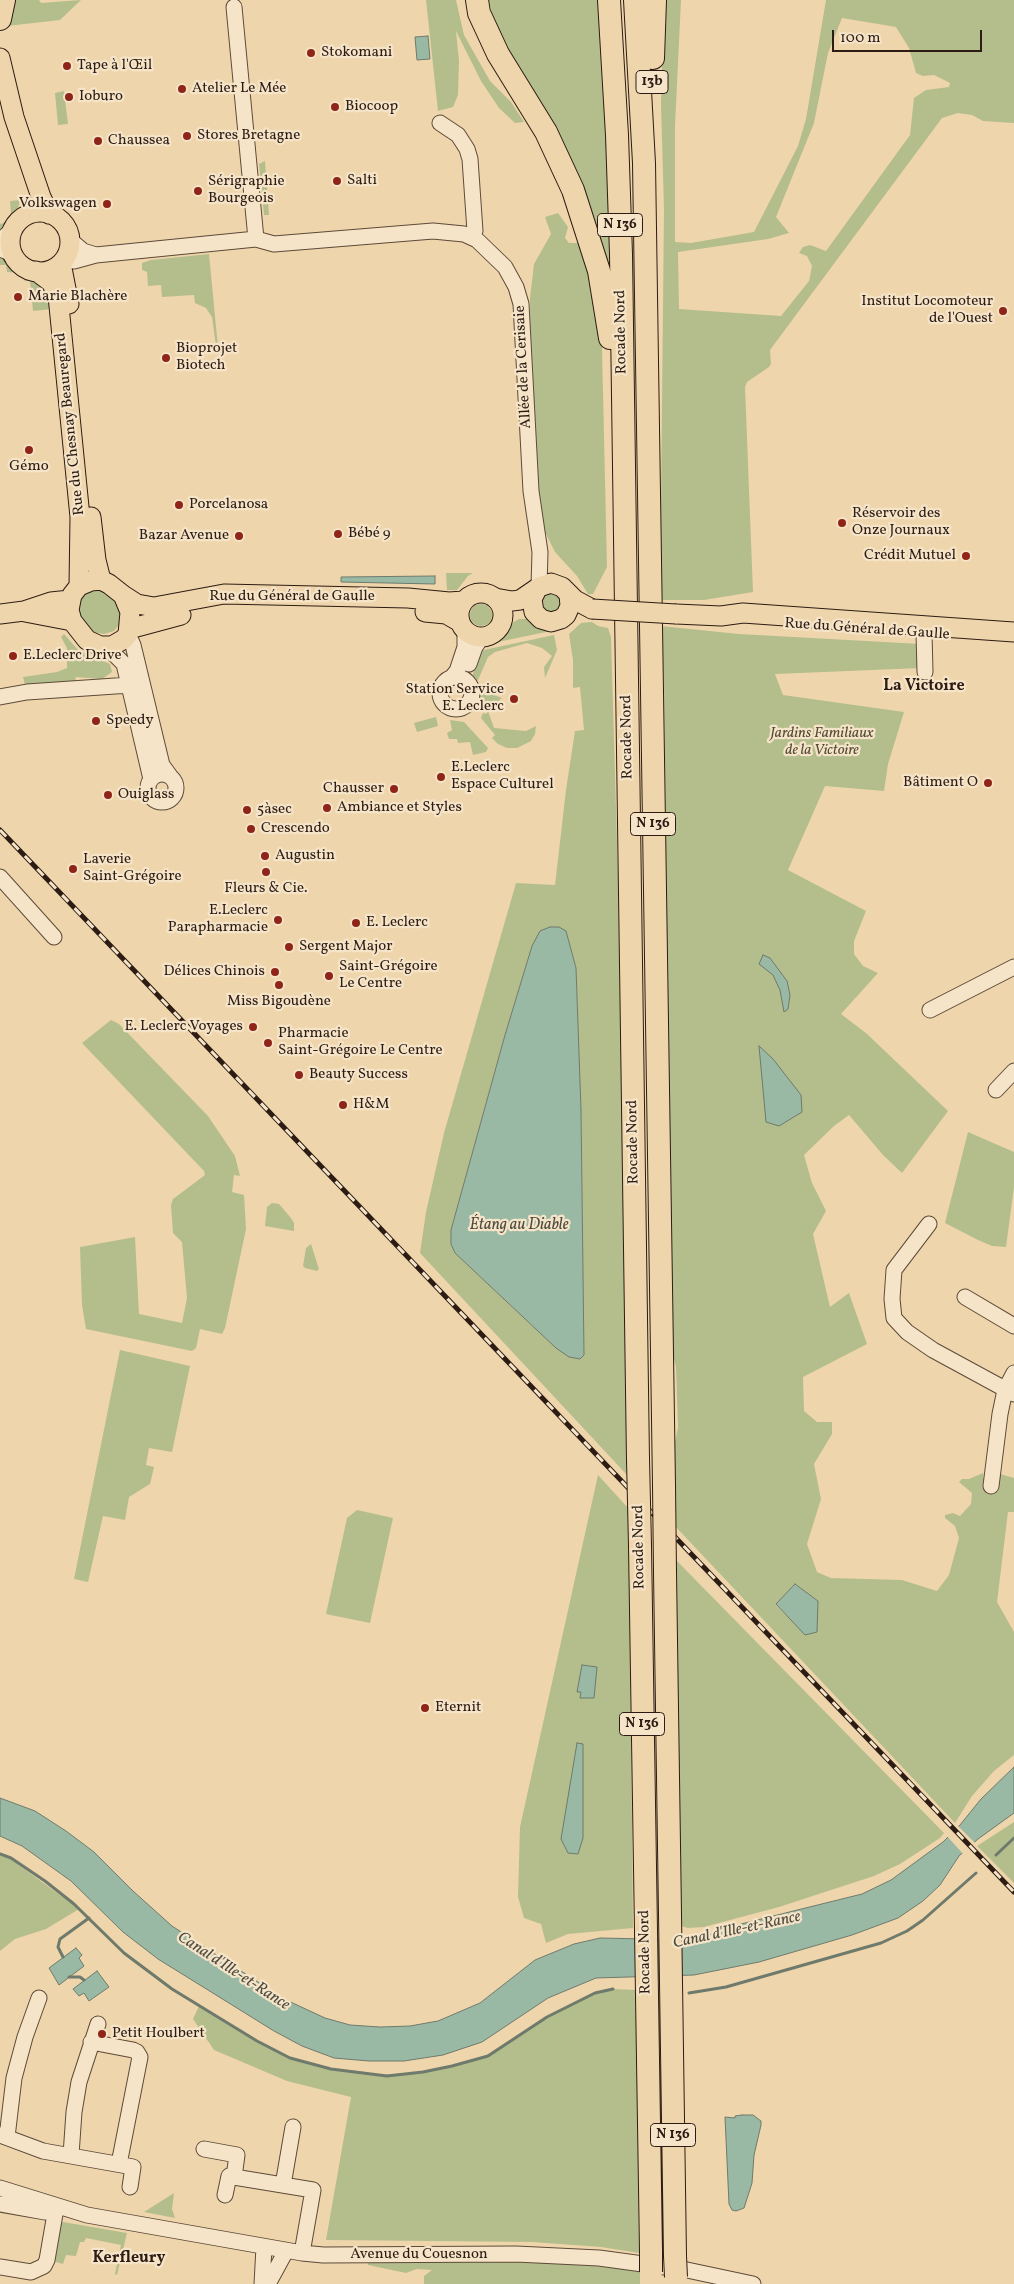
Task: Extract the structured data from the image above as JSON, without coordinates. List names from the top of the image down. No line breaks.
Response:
{"streets":{"highway":["13b","N 136","Rocade Nord"],"main road":["Rue du Chesnay Beauregard","Rue du Général de Gaulle"],"street":["Allée de la Cerisaie","Avenue du Couesnon"]},"crossings":[["13b","Rocade Nord"],["Allée de la Cerisaie","Rue du Chesnay Beauregard"],["Allée de la Cerisaie","Rue du Général de Gaulle"],["Rue du Chesnay Beauregard","Rue du Général de Gaulle"]],"districts":["La Victoire","Kerfleury"],"water":["Étang au Diable","Canal d'Ille-et-Rance"],"parks":["Jardins Familiaux de la Victoire"],"places":["Stokomani","Tape à l'Œil","Atelier Le Mée","Ioburo","Biocoop","Stores Bretagne","Chaussea","Salti","Sérigraphie Bourgeois","Volkswagen","Marie Blachère","Institut Locomoteur de l'Ouest","Bioprojet Biotech","Gémo","Porcelanosa","Réservoir des Onze Journaux","Bébé 9","Bazar Avenue","Crédit Mutuel","E.Leclerc Drive","Station Service E. Leclerc","Speedy","E.Leclerc Espace Culturel","Bâtiment O","Chausser","Ouiglass","Ambiance et Styles","5àsec","Crescendo","Augustin","Laverie Saint-Grégoire","Fleurs & Cie.","E.Leclerc Parapharmacie","E. Leclerc","Sergent Major","Délices Chinois","Saint-Grégoire Le Centre","Miss Bigoudène","E. Leclerc Voyages","Pharmacie Saint-Grégoire Le Centre","Beauty Success","H&M","Eternit","Petit Houlbert"],"scale_bar":"100 m"}
